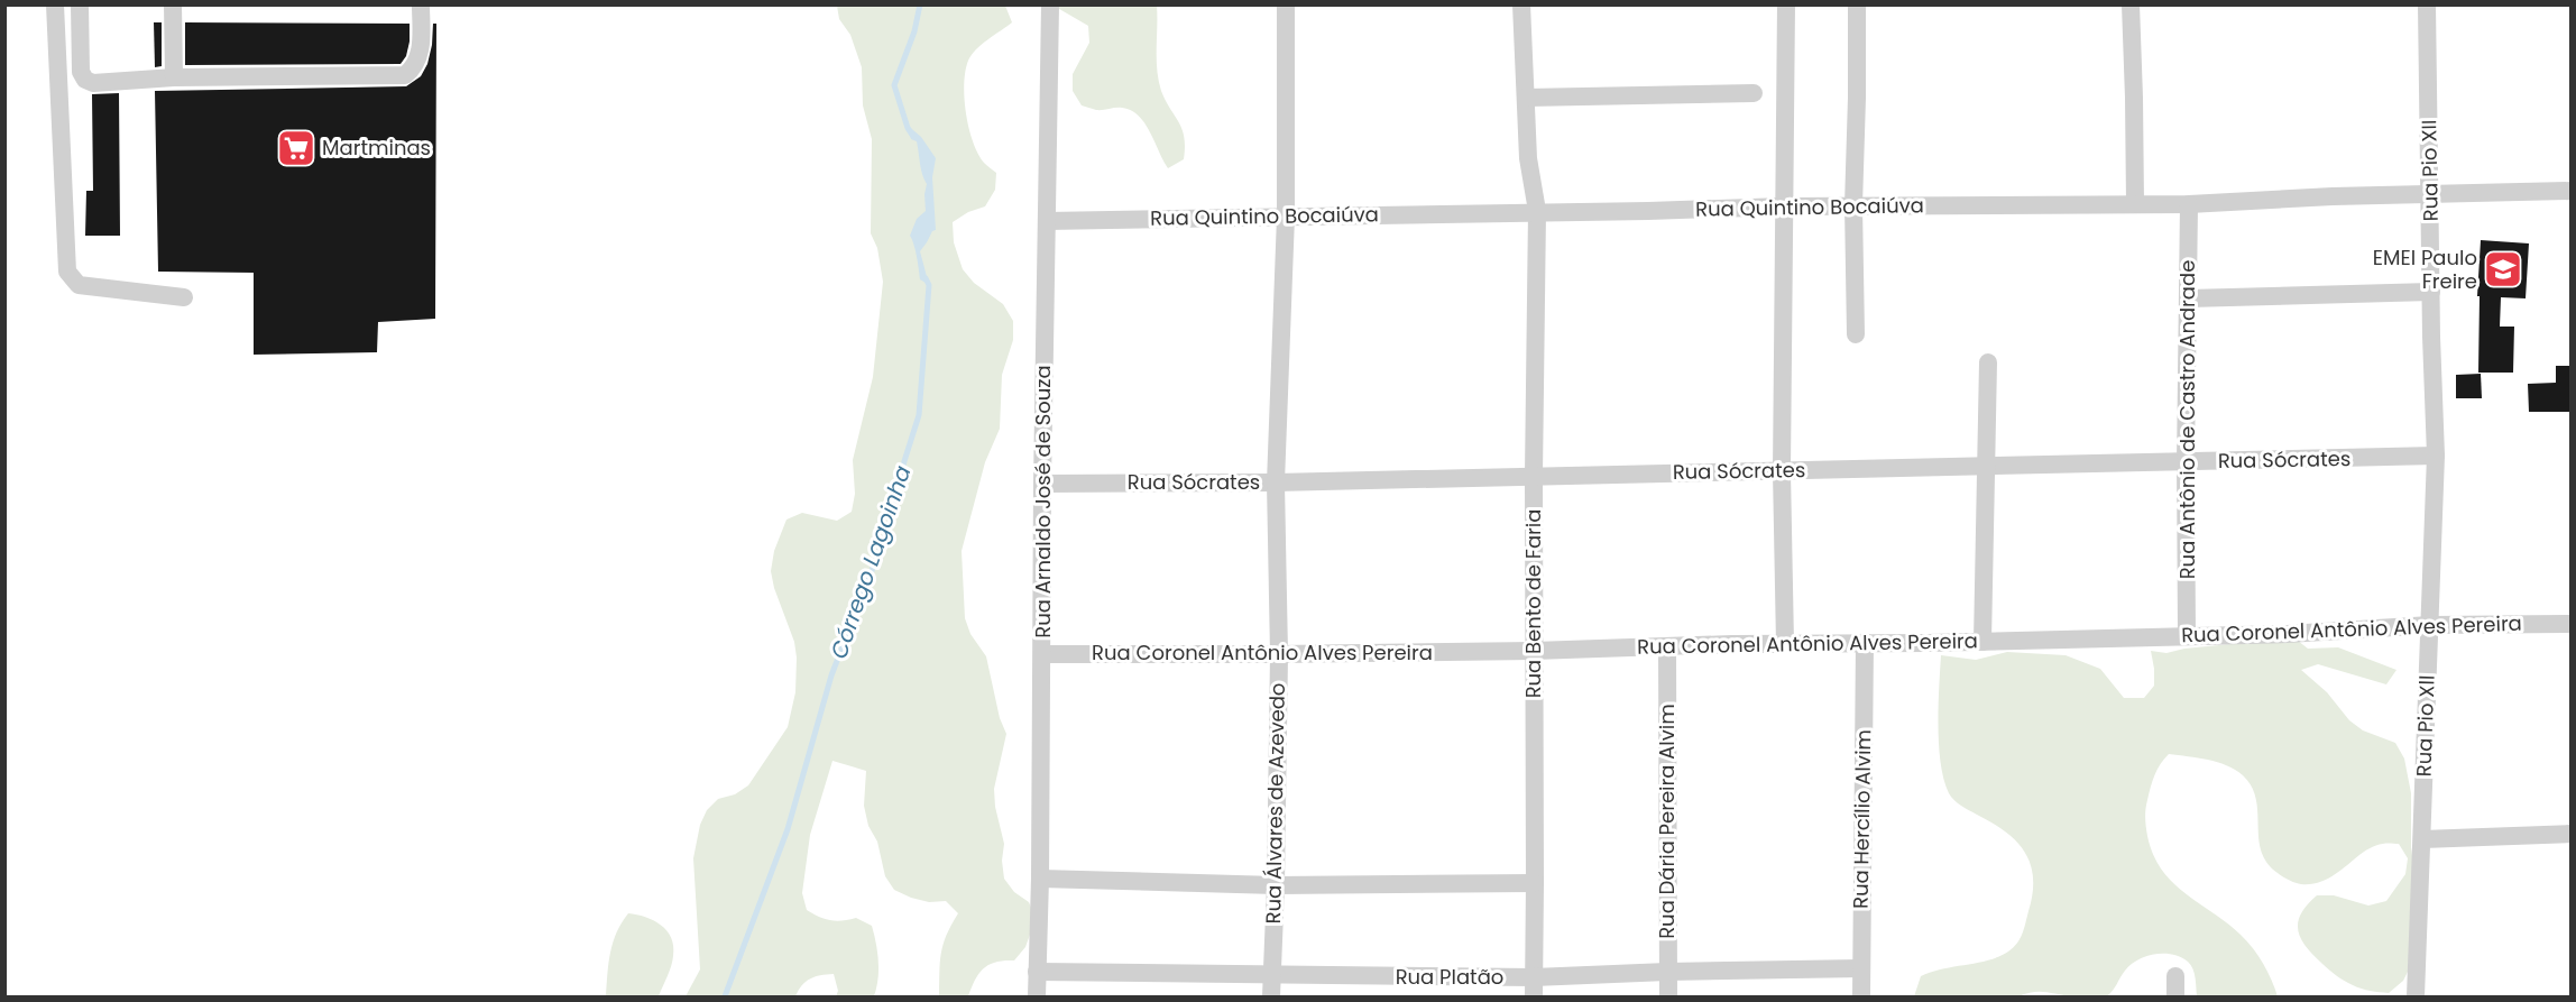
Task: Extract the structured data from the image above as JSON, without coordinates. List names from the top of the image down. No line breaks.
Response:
{"streets":{"street":["Rua Pio XII","Rua Quintino Bocaiúva","Rua Antônio de Castro Andrade","Rua Sócrates","Rua Arnaldo José de Souza","Rua Bento de Faria","Rua Coronel Antônio Alves Pereira","Rua Pio Xll","Rua Álvares de Azevedo","Rua Hercílio Alvim","Rua Dária Pereira Alvim","Rua Platão"]},"crossings":[["Rua Pio XII","Rua Quintino Bocaiúva"],["Rua Pio XII","Rua Sócrates"],["Rua Pio XII","Rua Pio Xll"],["Rua Quintino Bocaiúva","Rua Antônio de Castro Andrade"],["Rua Quintino Bocaiúva","Rua Arnaldo José de Souza"],["Rua Quintino Bocaiúva","Rua Bento de Faria"],["Rua Quintino Bocaiúva","Rua Álvares de Azevedo"],["Rua Antônio de Castro Andrade","Rua Sócrates"],["Rua Antônio de Castro Andrade","Rua Coronel Antônio Alves Pereira"],["Rua Sócrates","Rua Arnaldo José de Souza"],["Rua Sócrates","Rua Bento de Faria"],["Rua Sócrates","Rua Pio Xll"],["Rua Sócrates","Rua Álvares de Azevedo"],["Rua Arnaldo José de Souza","Rua Coronel Antônio Alves Pereira"],["Rua Arnaldo José de Souza","Rua Platão"],["Rua Bento de Faria","Rua Coronel Antônio Alves Pereira"],["Rua Bento de Faria","Rua Platão"],["Rua Coronel Antônio Alves Pereira","Rua Pio Xll"],["Rua Coronel Antônio Alves Pereira","Rua Álvares de Azevedo"],["Rua Coronel Antônio Alves Pereira","Rua Hercílio Alvim"],["Rua Coronel Antônio Alves Pereira","Rua Dária Pereira Alvim"],["Rua Álvares de Azevedo","Rua Platão"],["Rua Hercílio Alvim","Rua Platão"],["Rua Dária Pereira Alvim","Rua Platão"]],"water":["Córrego Lagoinha"],"places":{"supermarket":["Martminas"],"school or university":["EMEI Paulo Freire"]}}
